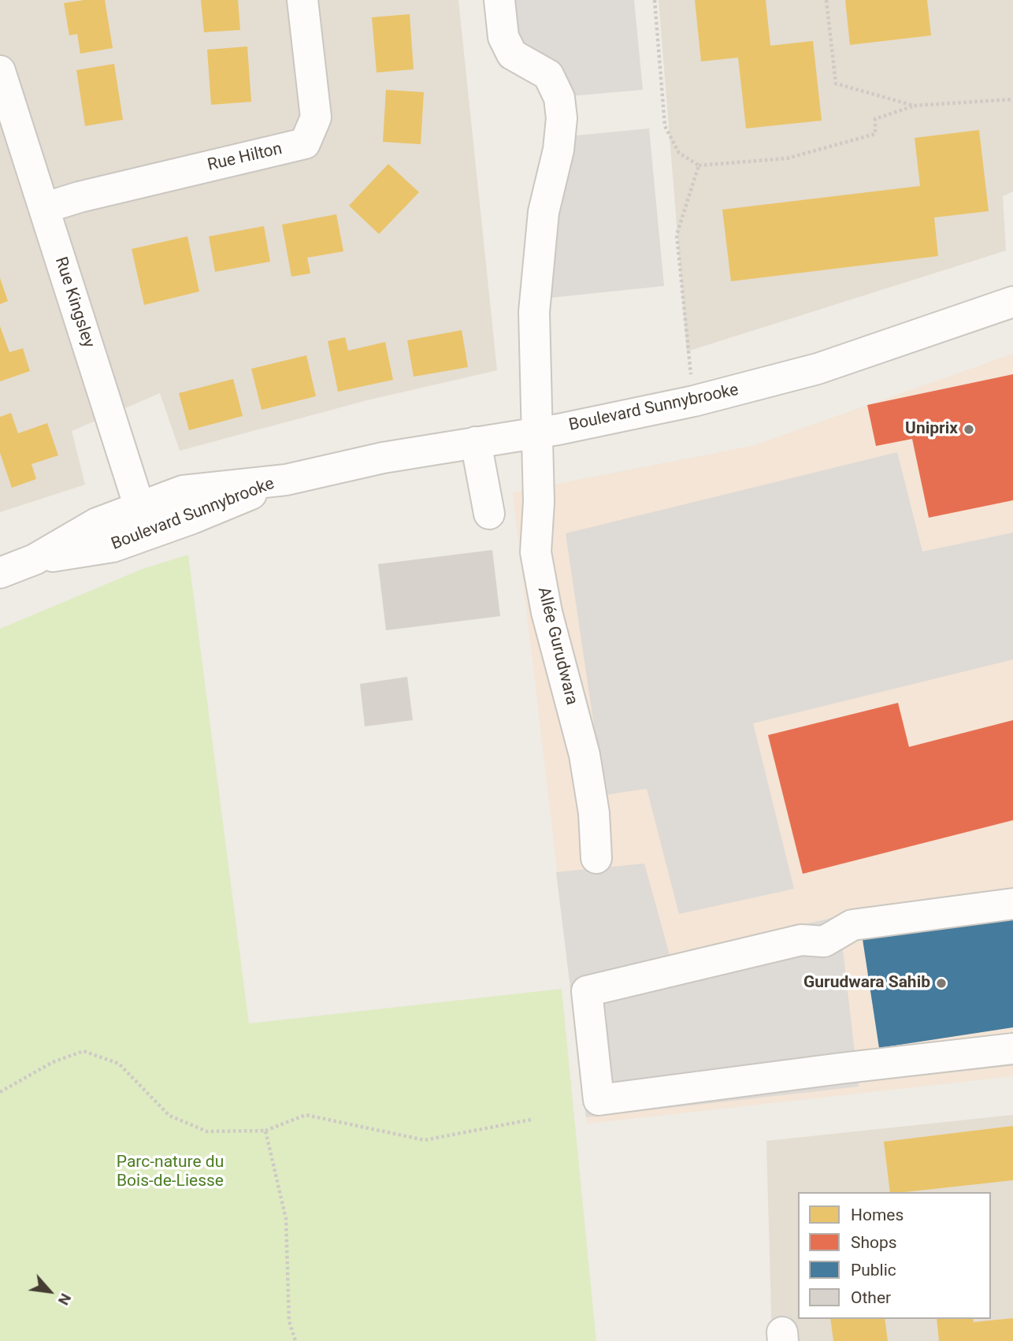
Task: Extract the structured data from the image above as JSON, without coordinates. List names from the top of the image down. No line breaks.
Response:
{"streets":{"street":["Rue Hilton","Rue Kingsley","Boulevard Sunnybrooke","Allée Gurudwara"]},"crossings":[["Rue Hilton","Rue Kingsley"],["Rue Kingsley","Boulevard Sunnybrooke"],["Boulevard Sunnybrooke","Allée Gurudwara"]],"parks":["Parc-nature du Bois-de-Liesse"],"places":["Uniprix","Gurudwara Sahib"],"legend":["Homes","Shops","Public","Other"],"north":"bottom right"}
